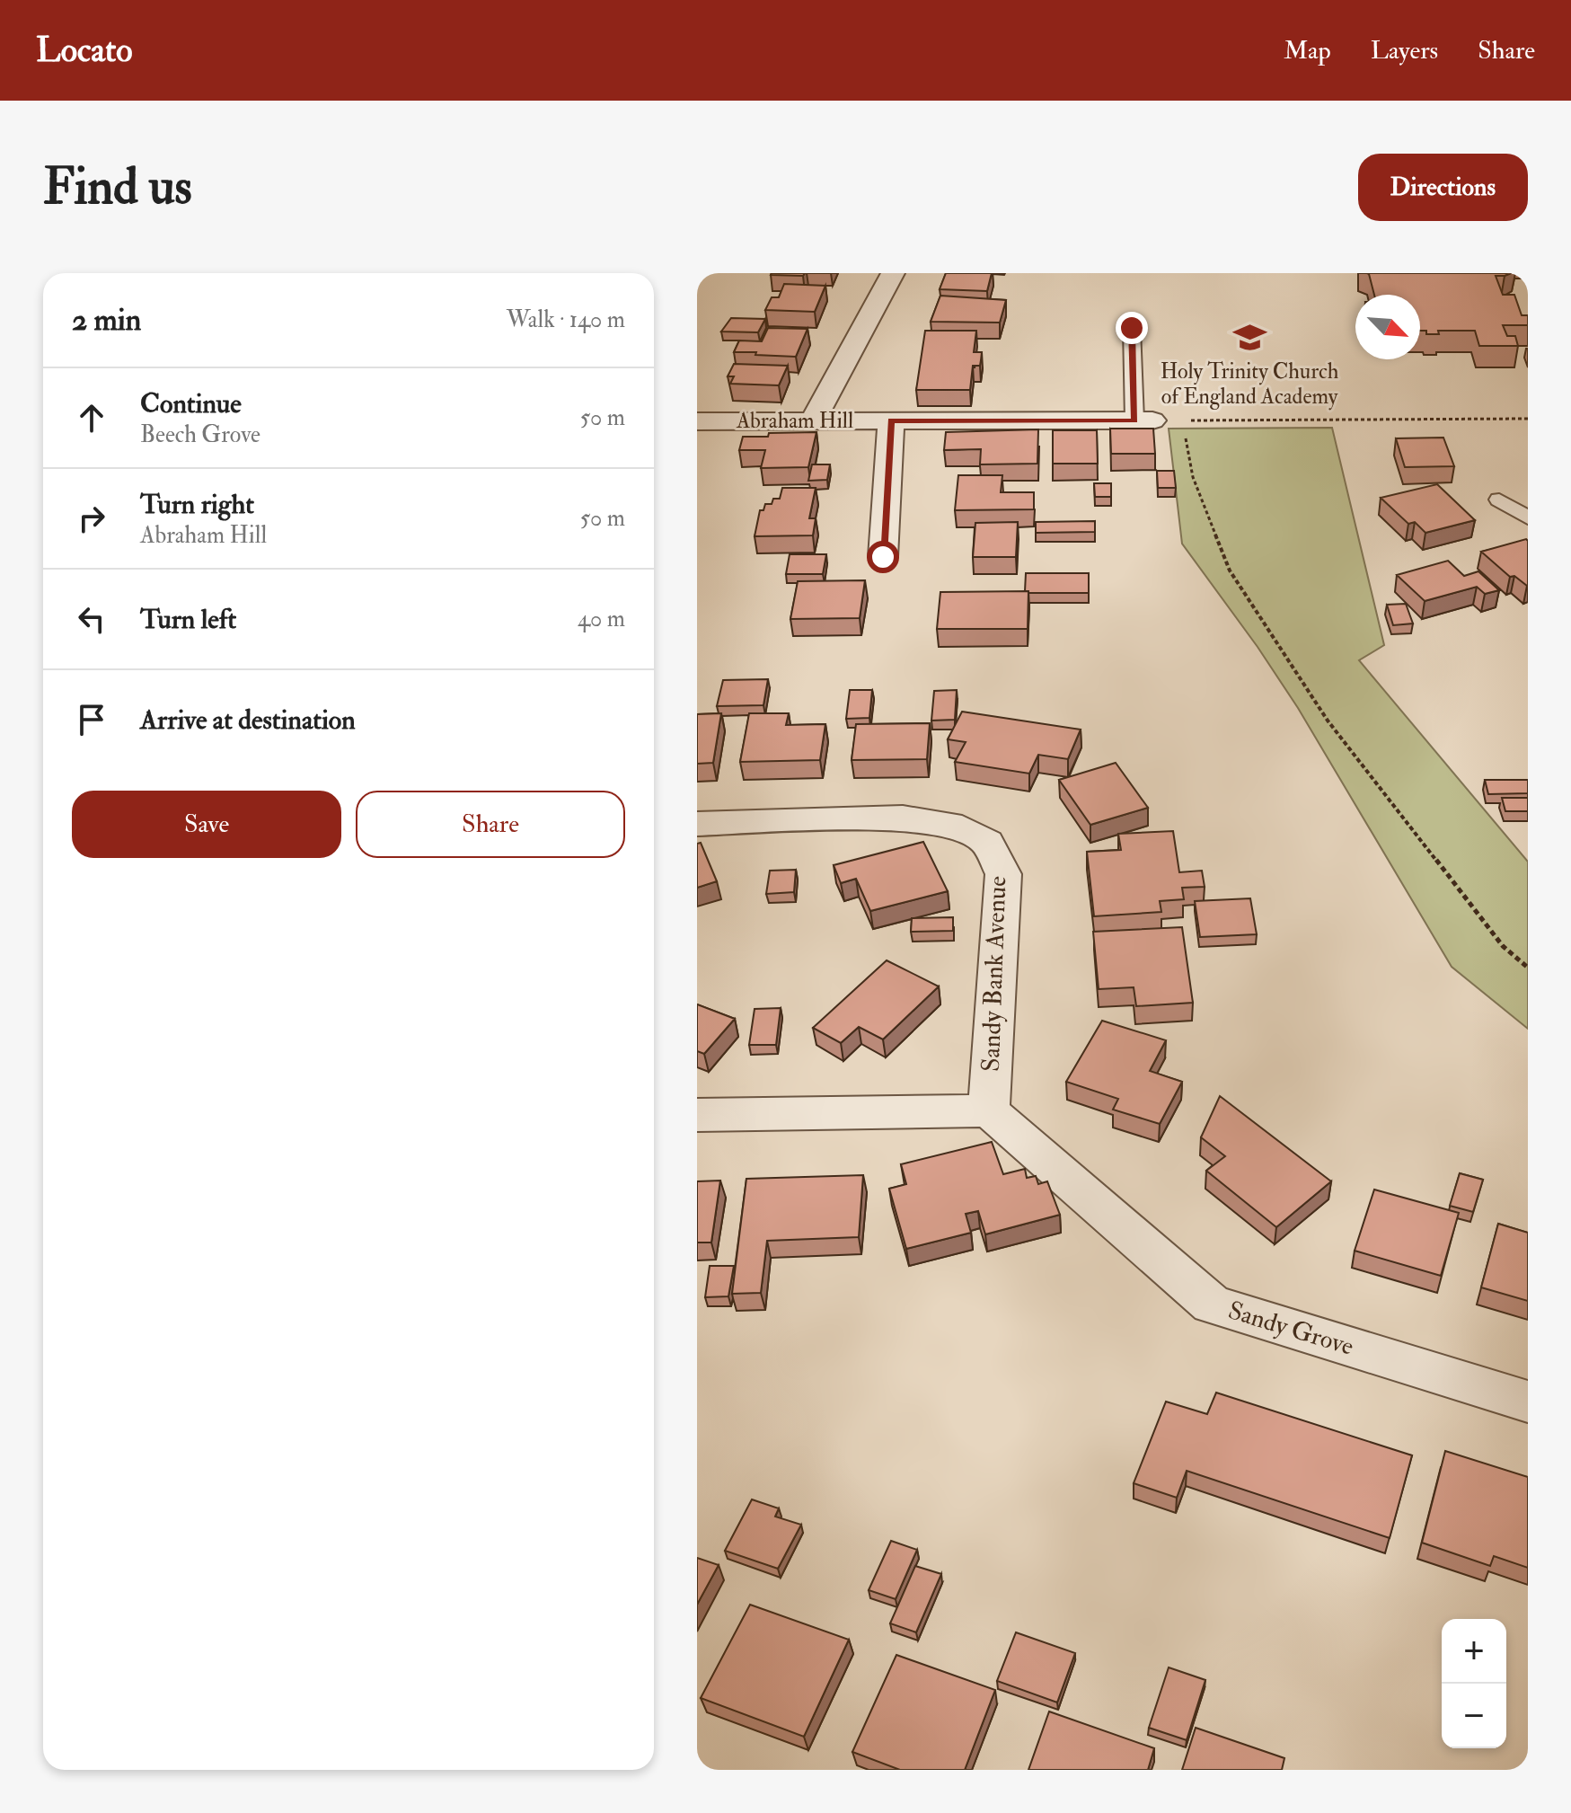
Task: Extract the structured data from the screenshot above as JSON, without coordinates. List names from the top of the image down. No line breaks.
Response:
{"streets":{"street":["Abraham Hill","Sandy Bank Avenue","Sandy Grove"]},"crossings":[["Sandy Bank Avenue","Sandy Grove"]],"places":{"school or university":["Holy Trinity Church of England Academy"]},"north":"bottom right","page":{"header":"Locato","nav":["Map","Layers","Share"],"buttons":["Directions",["Save","Share"]],"title":"Find us","heading":["2 min","Walk · 140 m"],"list":[["Continue","Beech Grove","50 m"],["Turn right","Abraham Hill","50 m"],["Turn left","40 m"],"Arrive at destination"],"map_buttons":["+","−"]}}
